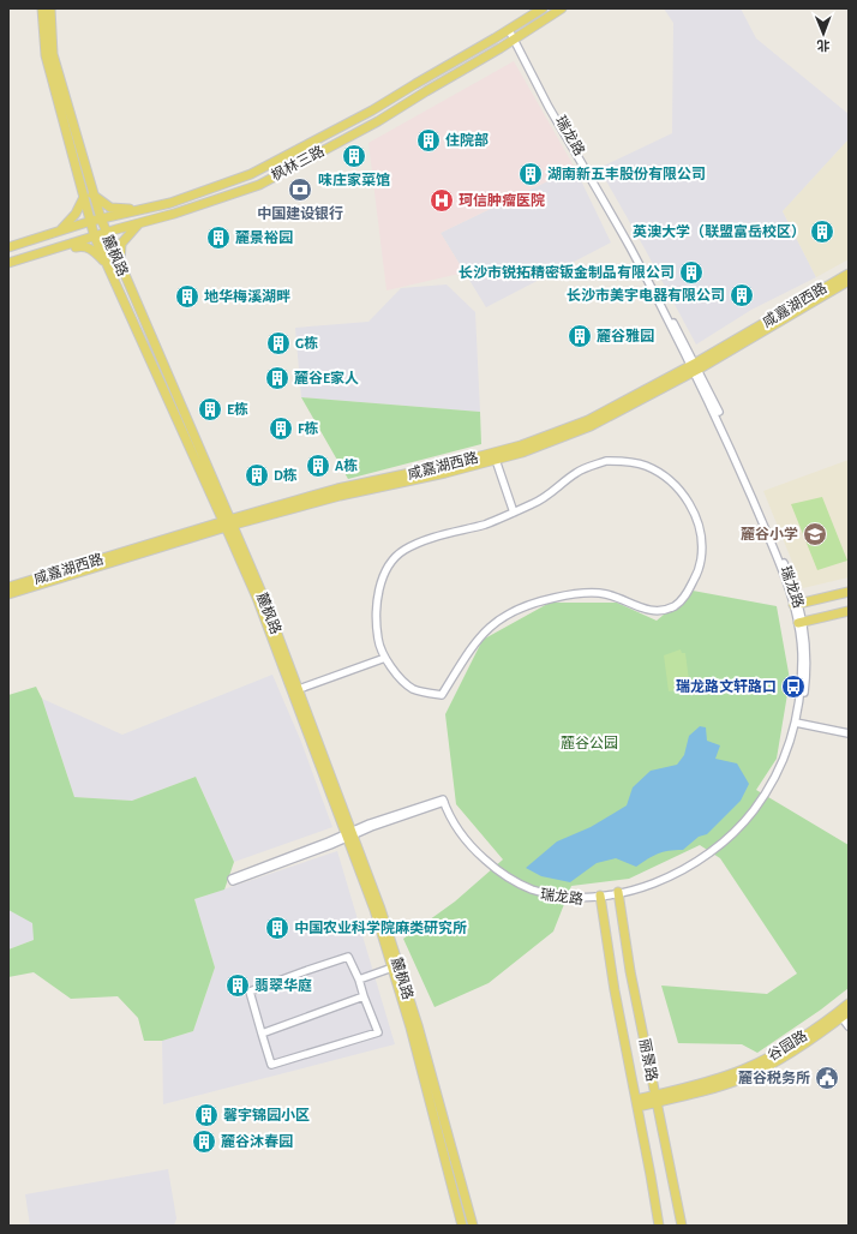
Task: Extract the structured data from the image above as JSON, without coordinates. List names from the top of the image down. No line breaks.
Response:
{"streets":{"main road":["枫林三路","麓枫路","咸嘉湖西路","谷园路","丽景路"],"street":["瑞龙路"]},"crossings":[["瑞龙路","枫林三路"],["瑞龙路","麓枫路"],["瑞龙路","咸嘉湖西路"],["瑞龙路","丽景路"],["枫林三路","麓枫路"],["麓枫路","咸嘉湖西路"],["谷园路","丽景路"]],"parks":["麓谷公园"],"places":{"building":["住院部","味庄家菜馆","湖南新五丰股份有限公司","英澳大学（联盟富岳校区）","麓景裕园","长沙市锐拓精密钣金制品有限公司","长沙市美宇电器有限公司","地华梅溪湖畔","麓谷雅园","G栋","麓谷E家人","E栋","F栋","A栋","D栋","中国农业科学院麻类研究所","翡翠华庭","馨宇锦园小区","麓谷沐春园"],"bank":["中国建设银行"],"hospital":["珂信肿瘤医院"],"school or university":["麓谷小学"],"bus stop":["瑞龙路文轩路口"],"public building":["麓谷税务所"]},"north":"bottom"}
